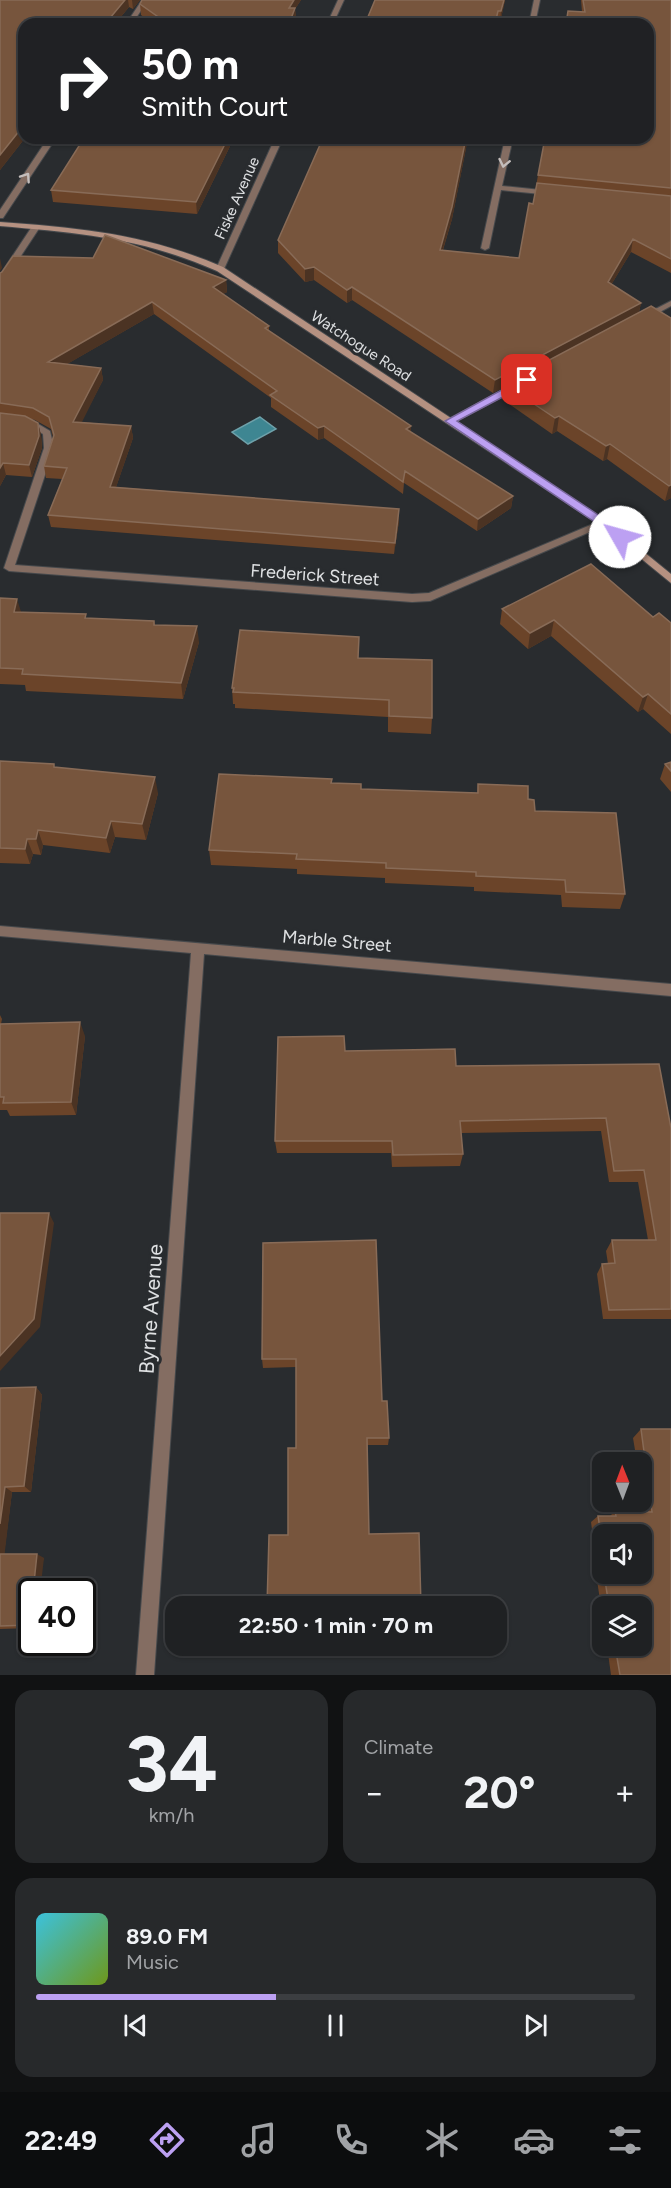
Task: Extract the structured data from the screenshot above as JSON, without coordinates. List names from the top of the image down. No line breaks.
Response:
{"streets":{"street":["Fiske Avenue","Watchogue Road","Frederick Street","Marble Street","Byrne Avenue"]},"crossings":[["Fiske Avenue","Watchogue Road"],["Watchogue Road","Frederick Street"],["Marble Street","Byrne Avenue"]],"north":"top","page":{"turn":["50 m","Smith Court"],"limit":"40","trip":"22:50 · 1 min · 70 m","tile":[["34","km/h"],"Climate"],"heat":["−","20°","+"],"song":["89.0 FM","Music"],"tabs":"22:49"}}
